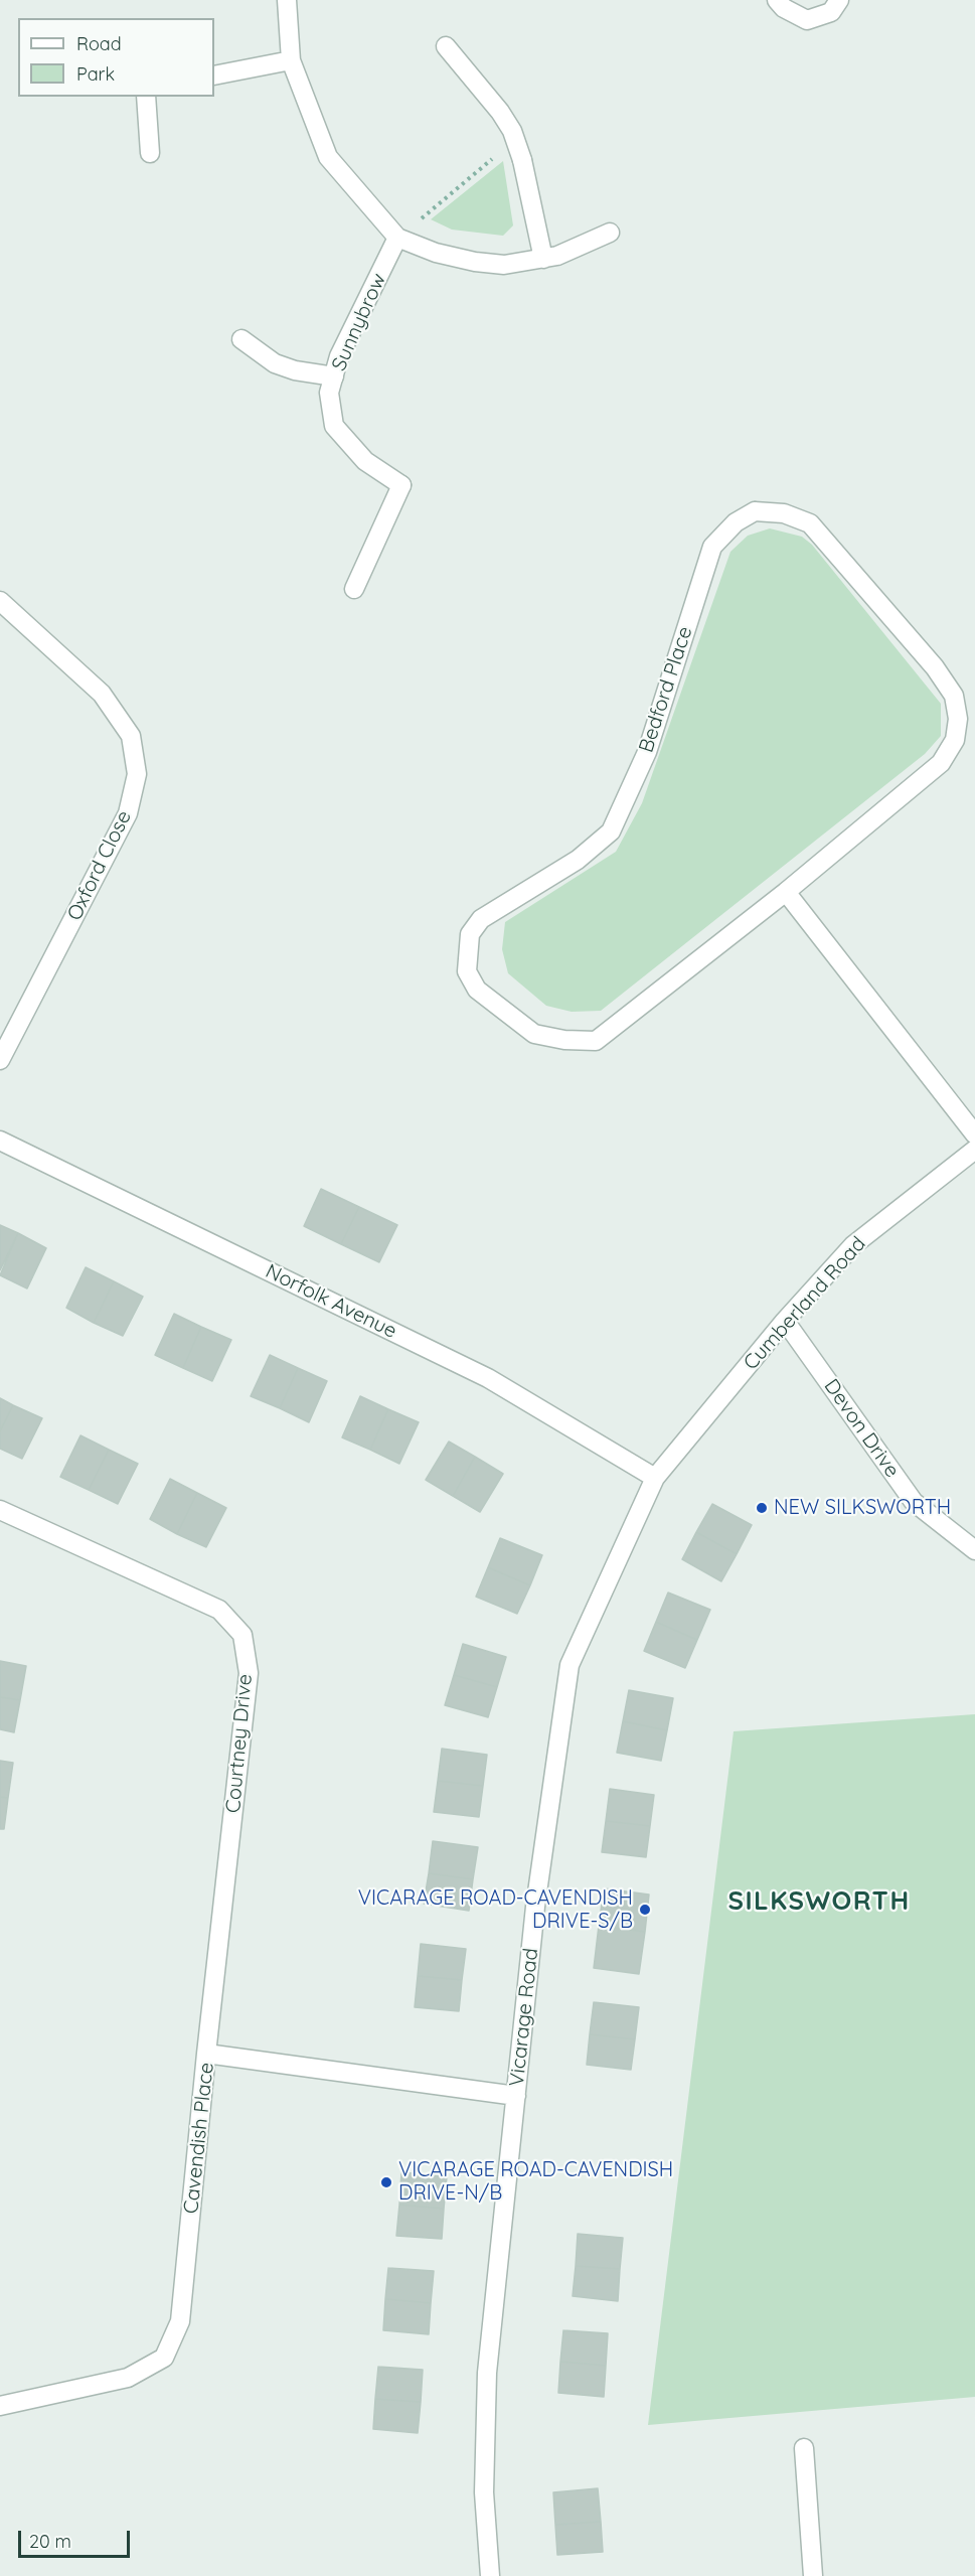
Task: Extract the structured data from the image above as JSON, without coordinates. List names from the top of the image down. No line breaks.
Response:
{"streets":{"street":["Sunnybrow","Bedford Place","Oxford Close","Norfolk Avenue","Cumberland Road","Devon Drive","Courtney Drive","Vicarage Road","Cavendish Place"]},"crossings":[["Norfolk Avenue","Cumberland Road"],["Norfolk Avenue","Vicarage Road"],["Cumberland Road","Devon Drive"],["Cumberland Road","Vicarage Road"],["Courtney Drive","Cavendish Place"],["Vicarage Road","Cavendish Place"]],"districts":["SILKSWORTH"],"places":["NEW SILKSWORTH","VICARAGE ROAD-CAVENDISH DRIVE-S/B","VICARAGE ROAD-CAVENDISH DRIVE-N/B"],"legend":["Road","Park"],"scale_bar":"20 m"}
